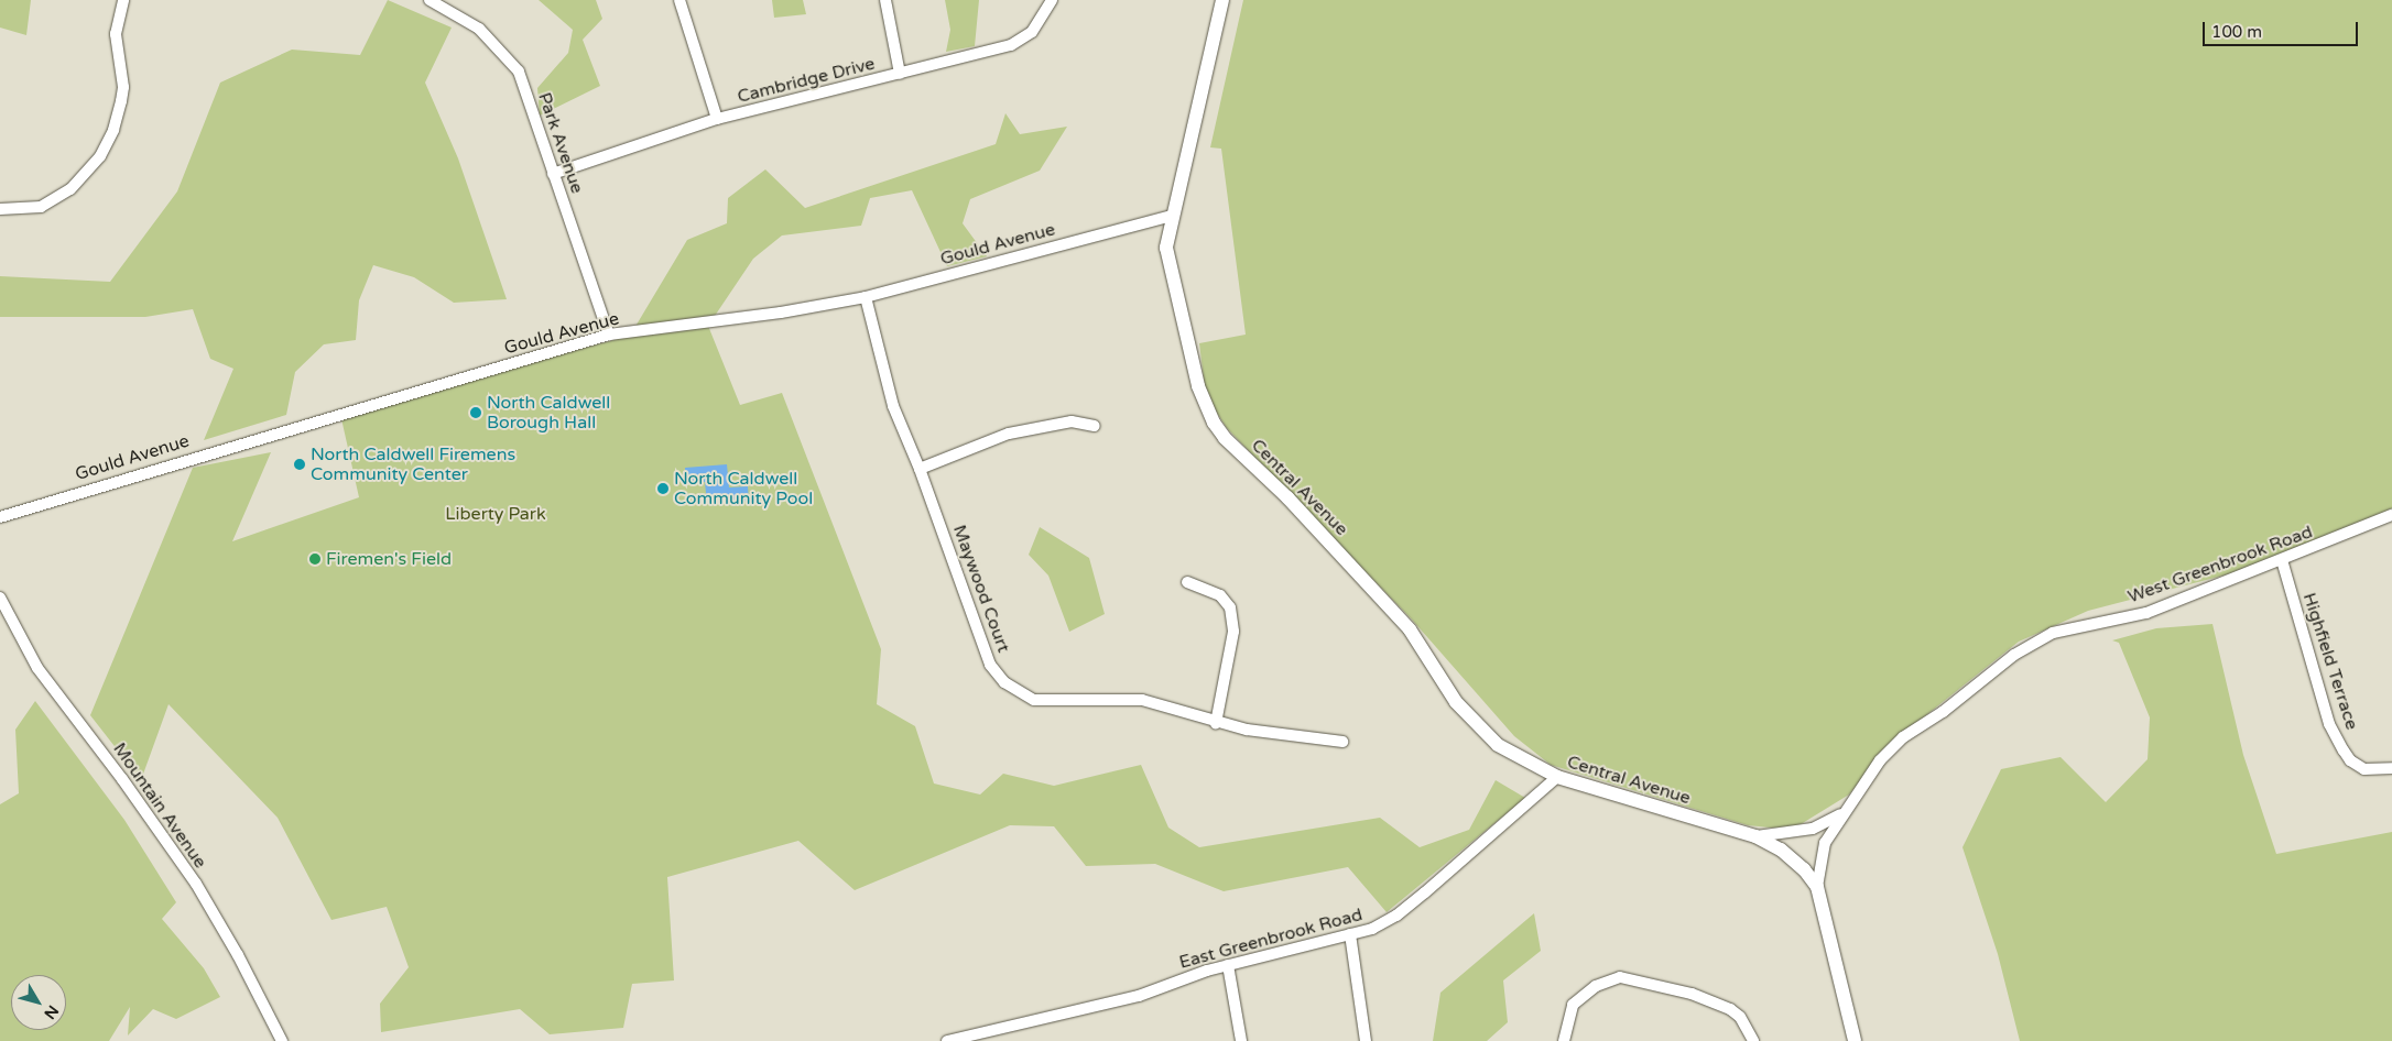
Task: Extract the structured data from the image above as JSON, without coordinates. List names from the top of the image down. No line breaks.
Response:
{"streets":{"main road":["Central Avenue"],"street":["Cambridge Drive","Park Avenue","Gould Avenue","West Greenbrook Road","Maywood Court","Highfield Terrace","Mountain Avenue","East Greenbrook Road"]},"crossings":[["Cambridge Drive","Park Avenue"],["Park Avenue","Gould Avenue"],["Gould Avenue","Central Avenue"],["Gould Avenue","Maywood Court"],["Central Avenue","West Greenbrook Road"],["Central Avenue","East Greenbrook Road"],["West Greenbrook Road","Highfield Terrace"]],"parks":["Liberty Park"],"places":["North Caldwell Borough Hall","North Caldwell Firemens Community Center","North Caldwell Community Pool","Firemen's Field"],"scale_bar":"100 m","north":"bottom right"}
